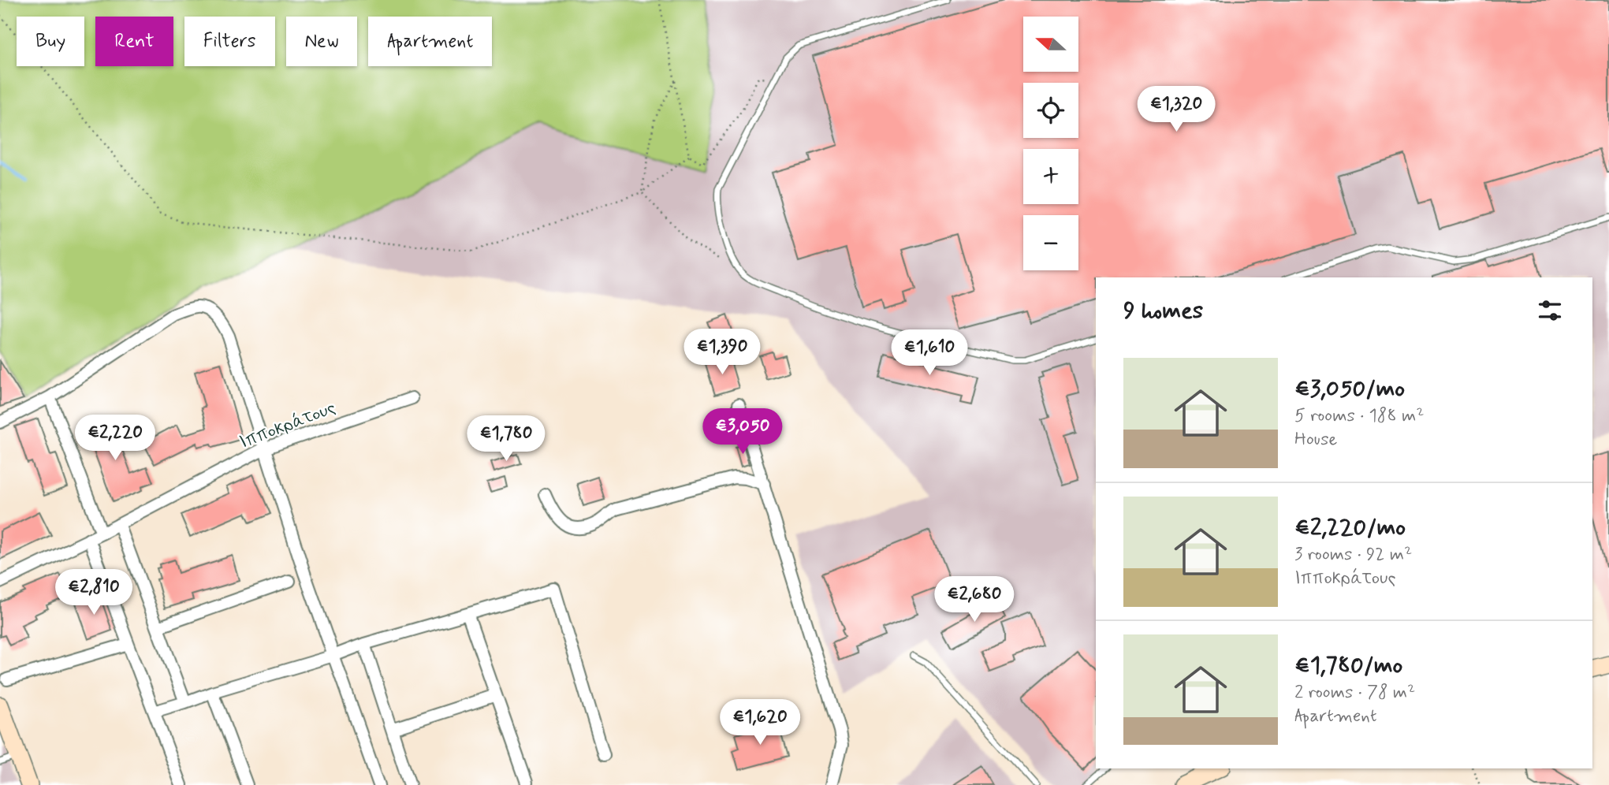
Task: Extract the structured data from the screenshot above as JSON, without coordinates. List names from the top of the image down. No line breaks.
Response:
{"streets":{"street":["Ιπποκράτους"]},"north":"left","page":{"map_buttons":["+","−"],"chip":["Buy","Rent","Filters","New","Apartment"],"price":["€1,320","€1,390","€1,610","€3,050","€2,220","€1,780","€2,810","€2,680","€1,620"],"heading":"9 homes","list":[{"name":"€3,050/mo","note":"5 rooms · 188 m² · House"},{"name":"€2,220/mo","note":"3 rooms · 92 m² · Ιπποκράτους"},{"name":"€1,780/mo","note":"2 rooms · 78 m² · Apartment"}]}}
